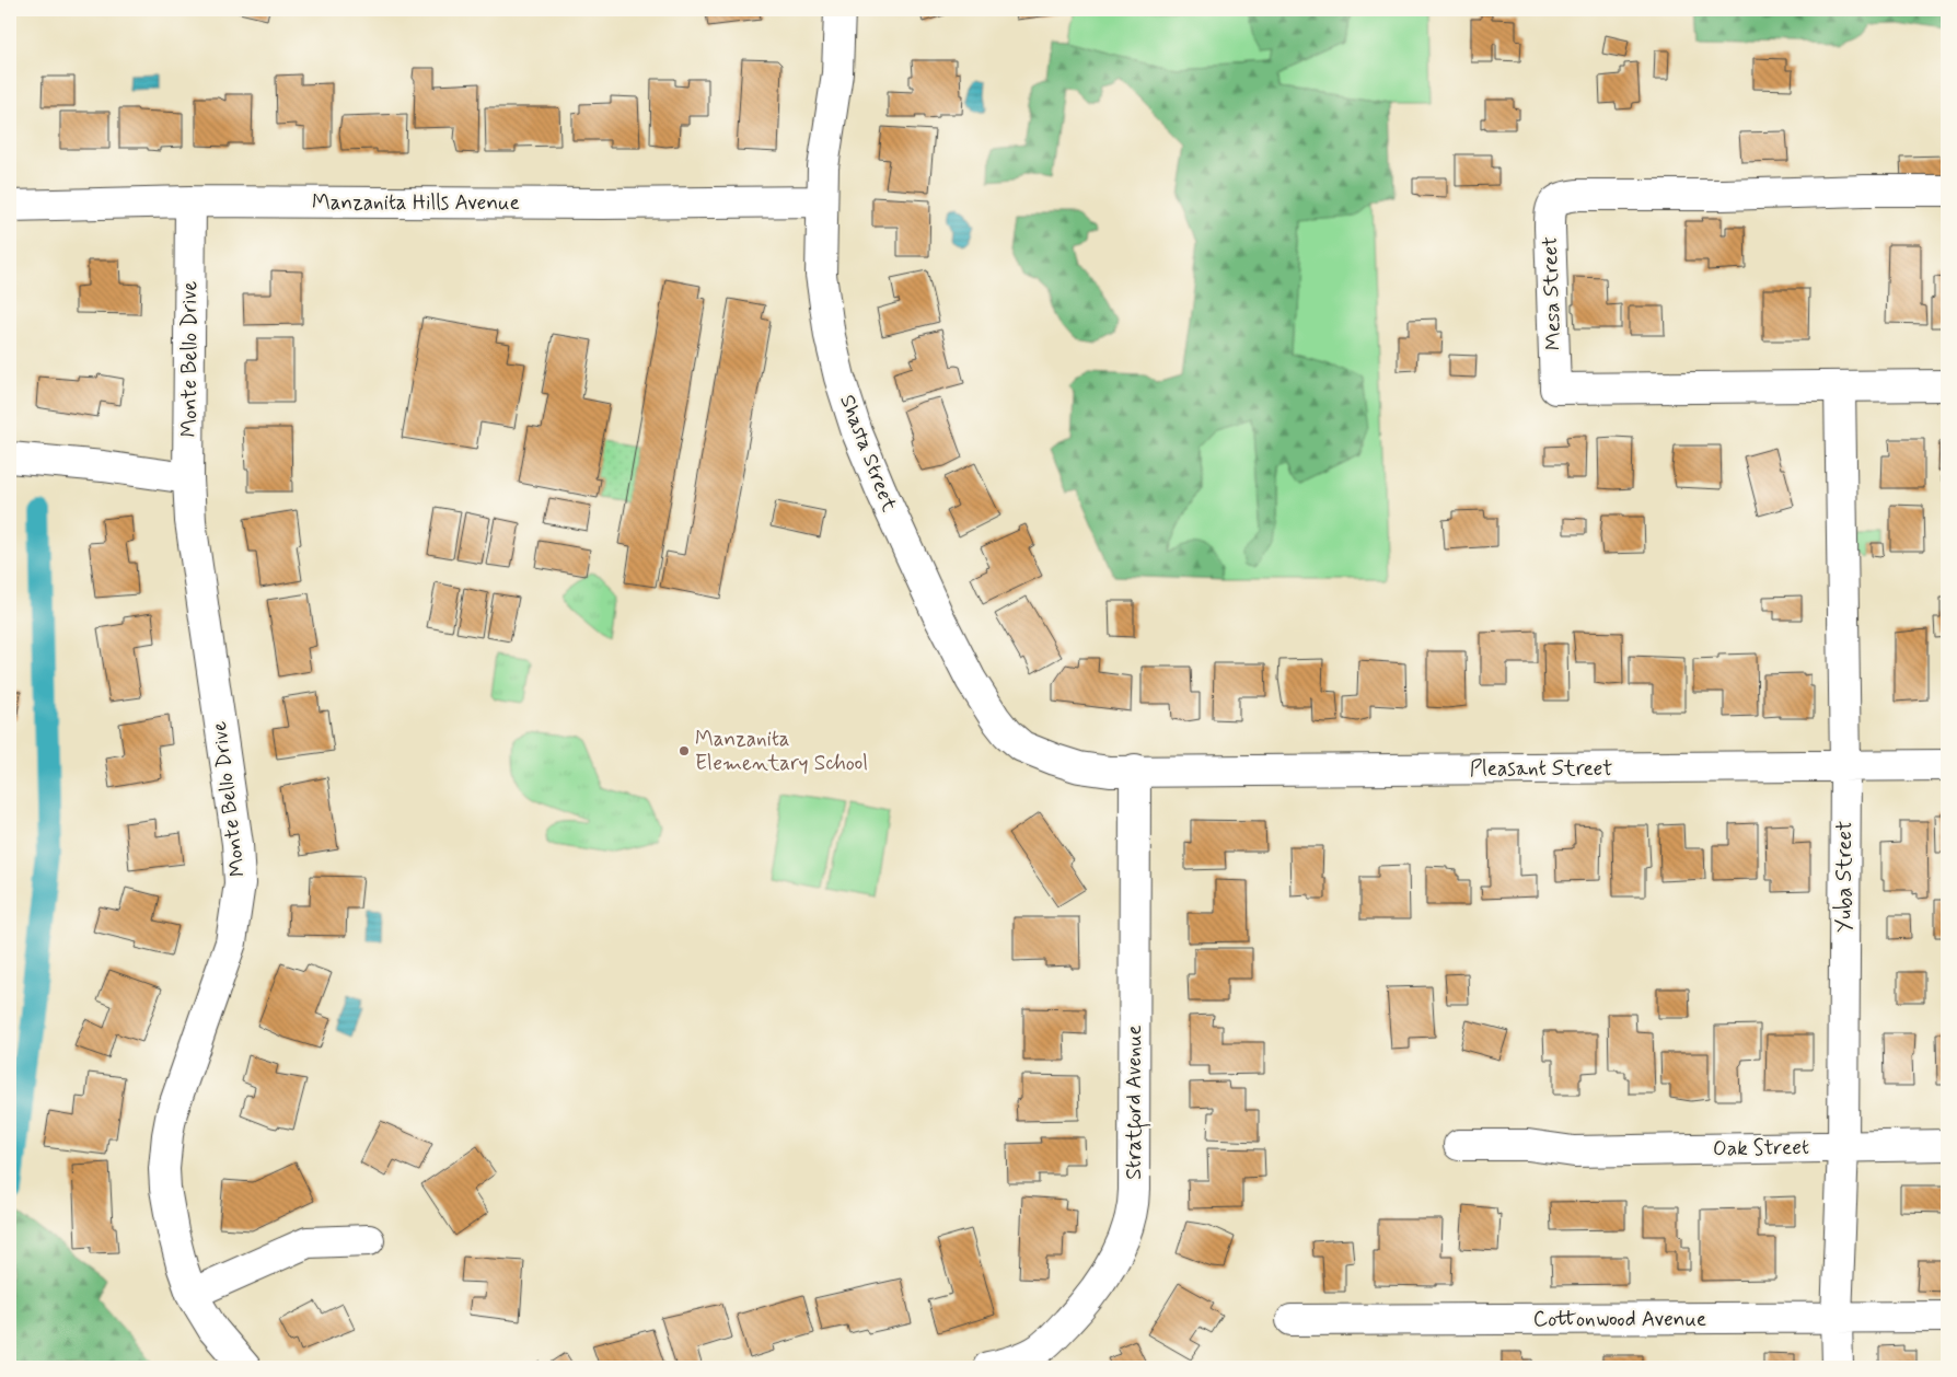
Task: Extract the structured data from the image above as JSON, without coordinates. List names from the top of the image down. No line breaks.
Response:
{"streets":{"street":["Manzanita Hills Avenue","Mesa Street","Monte Bello Drive","Shasta Street","Pleasant Street","Yuba Street","Stratford Avenue","Oak Street","Cottonwood Avenue"]},"crossings":[["Manzanita Hills Avenue","Monte Bello Drive"],["Manzanita Hills Avenue","Shasta Street"],["Mesa Street","Yuba Street"],["Shasta Street","Pleasant Street"],["Shasta Street","Stratford Avenue"],["Pleasant Street","Yuba Street"],["Pleasant Street","Stratford Avenue"],["Yuba Street","Oak Street"],["Yuba Street","Cottonwood Avenue"]],"places":["Manzanita Elementary School"]}
